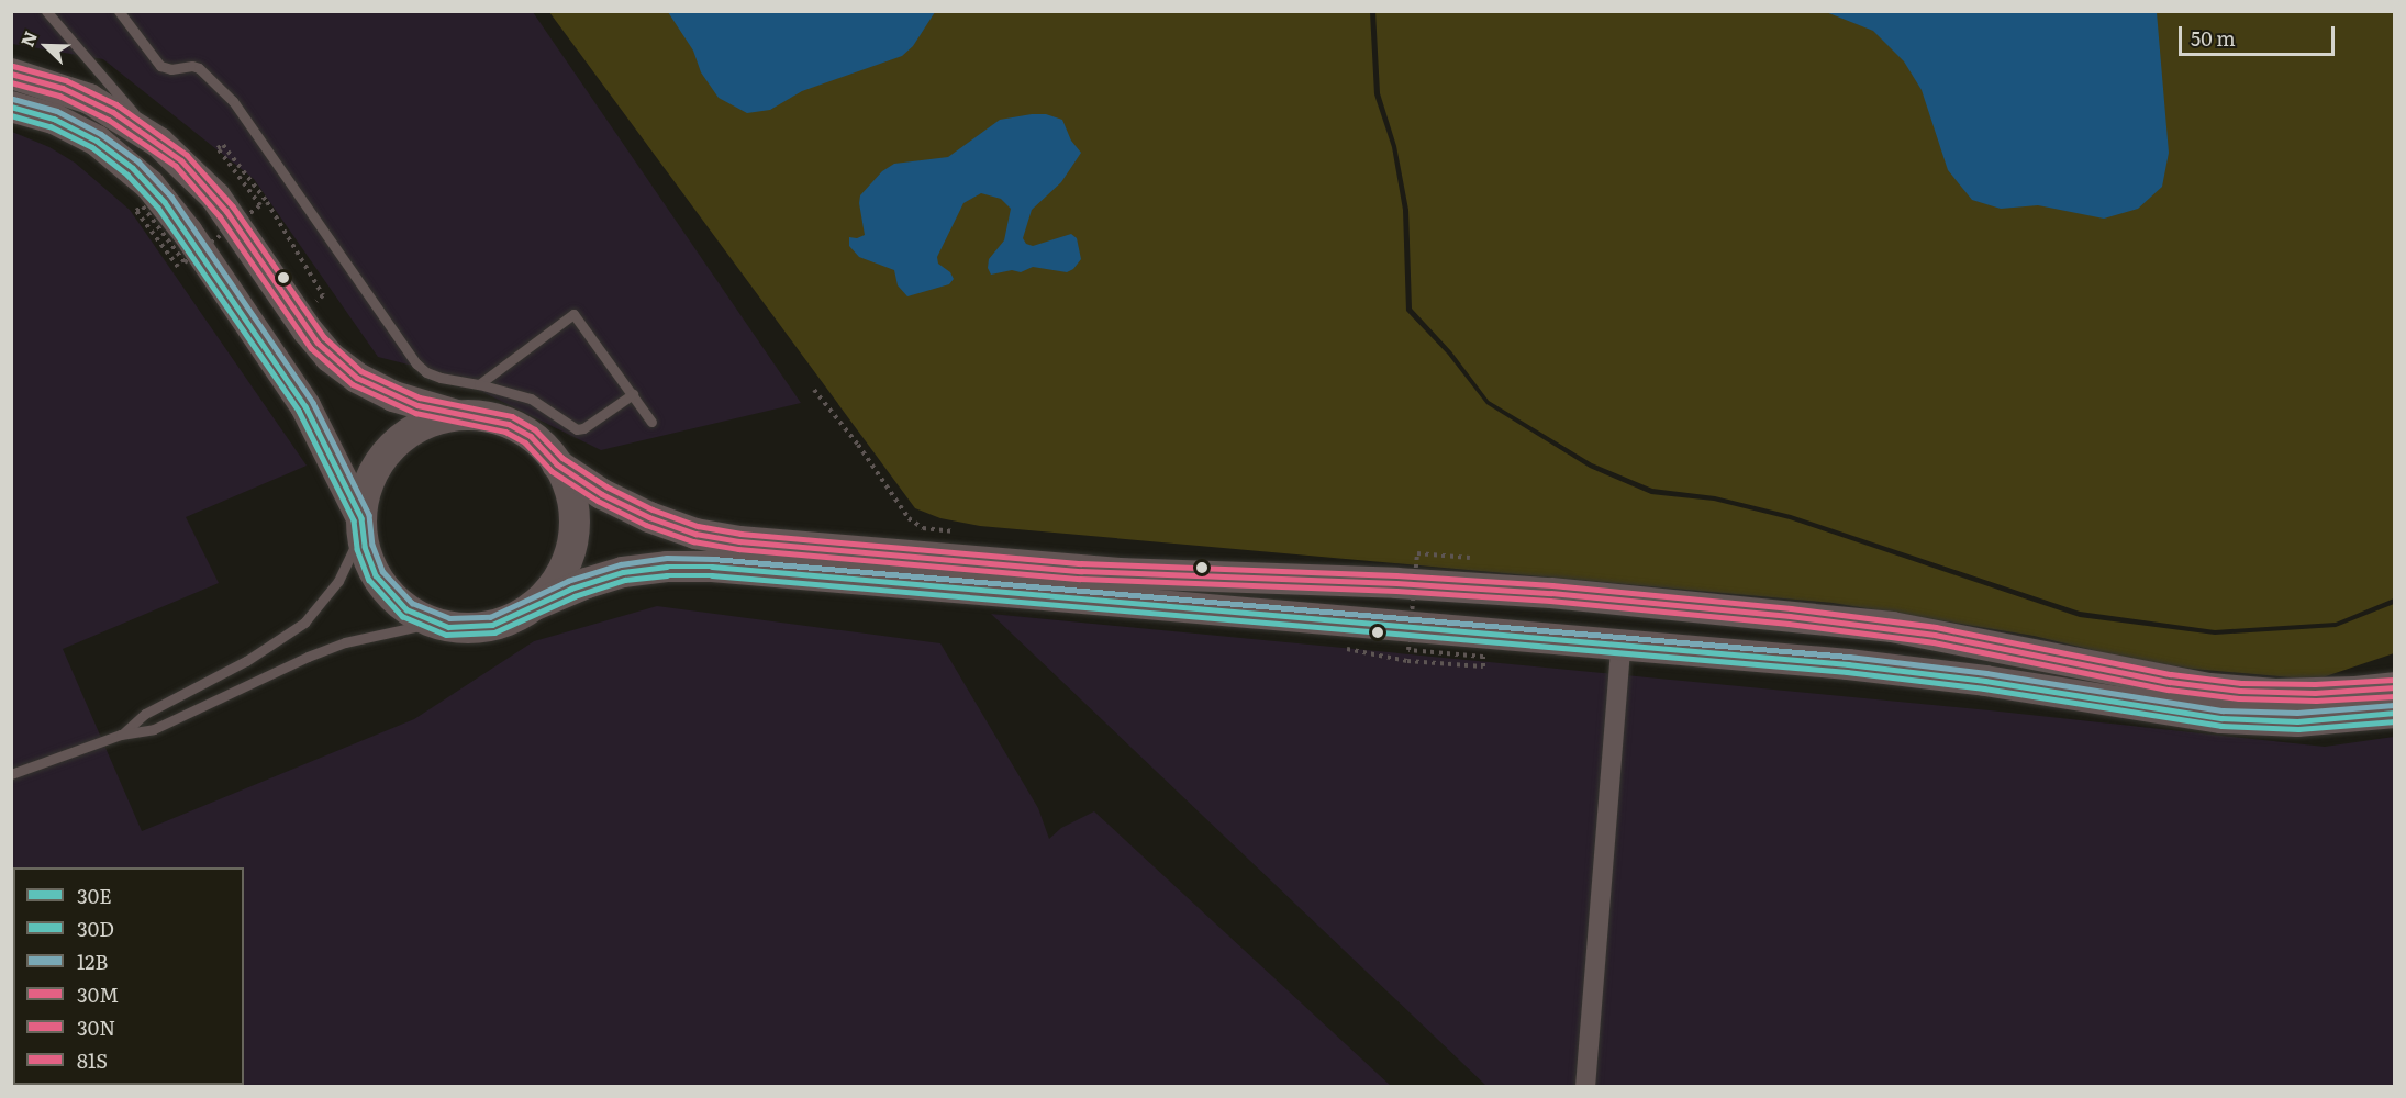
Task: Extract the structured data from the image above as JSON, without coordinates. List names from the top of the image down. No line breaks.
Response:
{"lines":["transit line 81S","transit line 30M","transit line 30N","transit line 12B","transit line 30E","transit line 30D"],"legend":["30E","30D","12B","30M","30N","81S"],"scale_bar":"50 m","north":"top left"}
